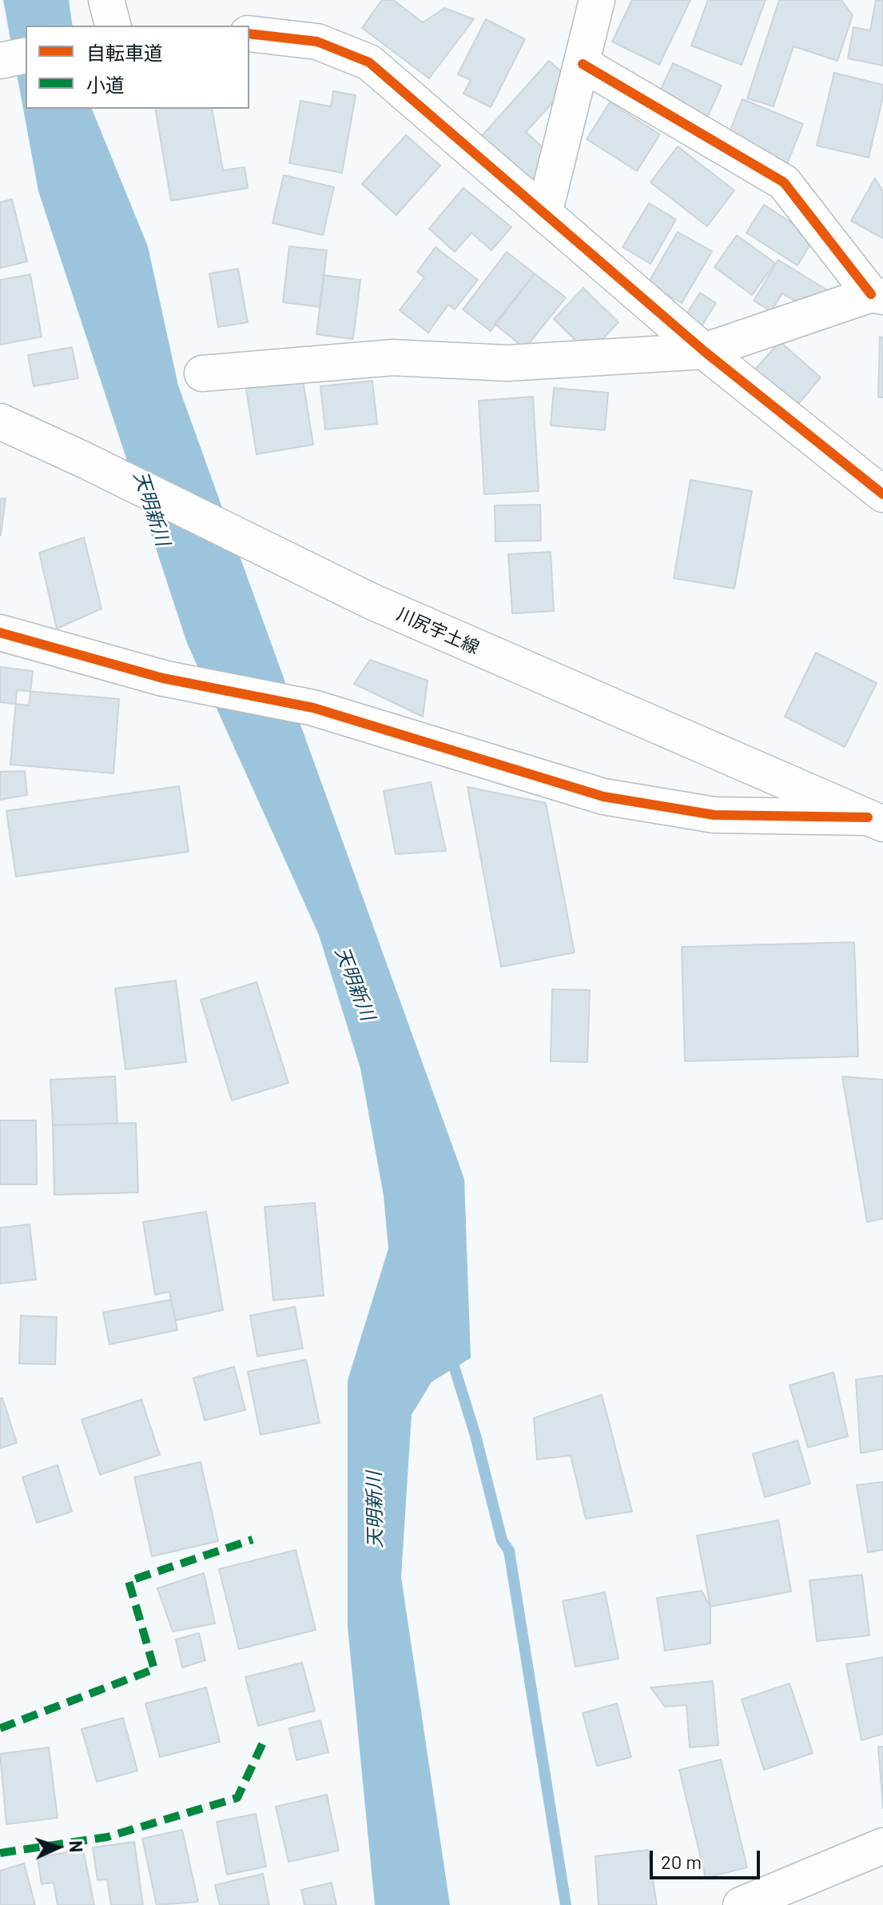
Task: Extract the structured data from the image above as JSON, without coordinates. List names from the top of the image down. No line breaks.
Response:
{"streets":{"street":["川尻宇土線"]},"water":["天明新川"],"legend":["自転車道","小道"],"scale_bar":"20 m","north":"right"}
